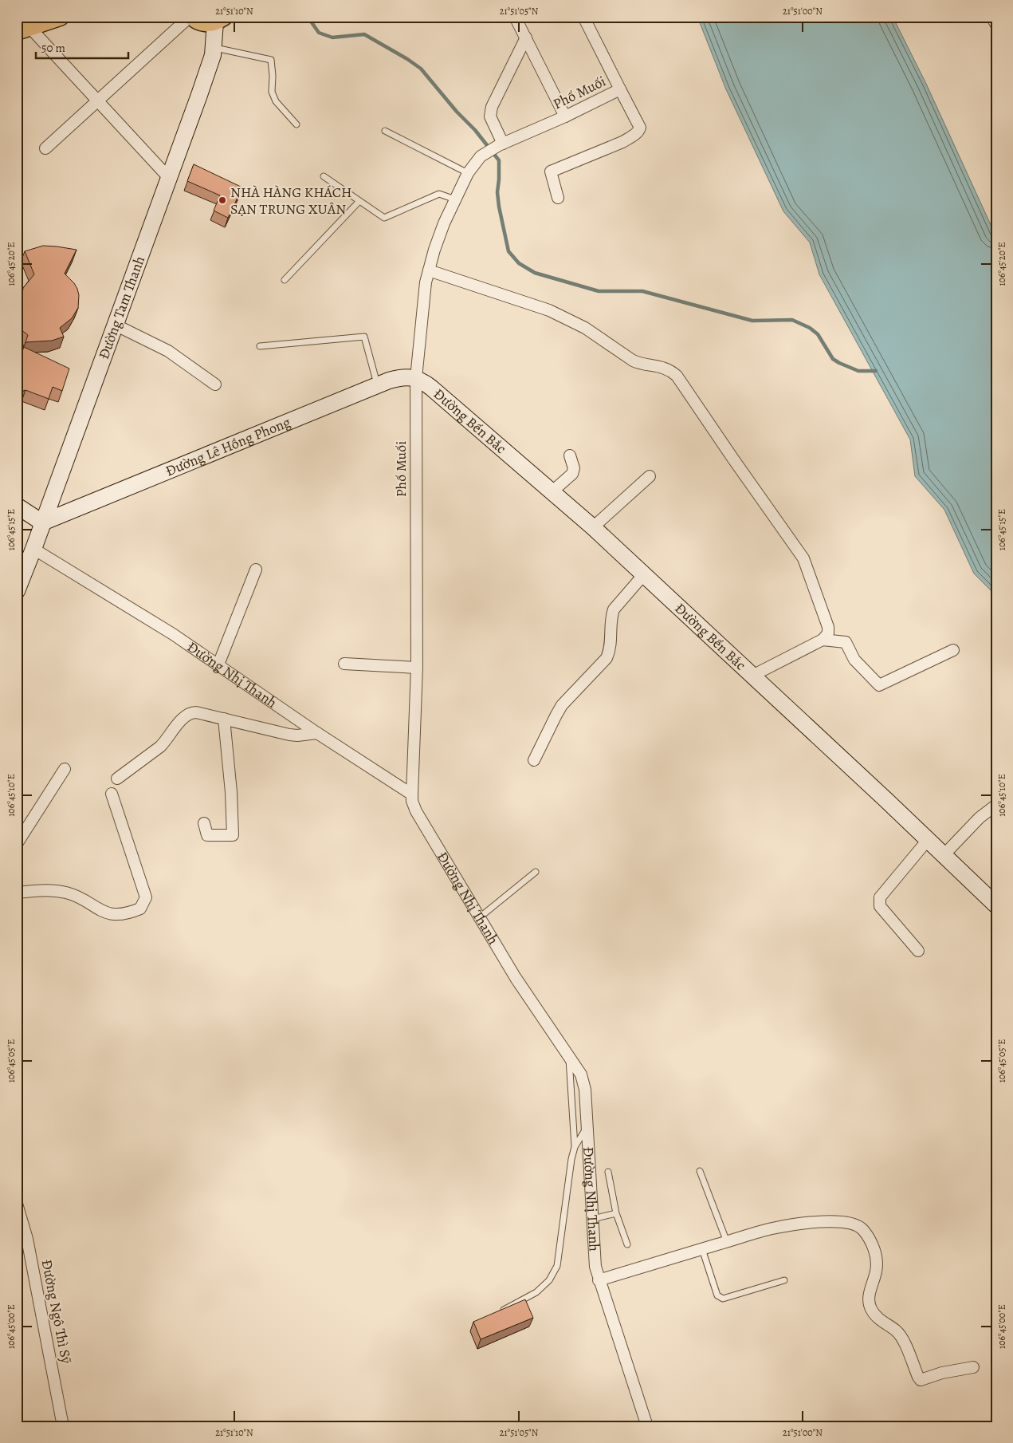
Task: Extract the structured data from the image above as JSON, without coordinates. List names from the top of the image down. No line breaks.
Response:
{"streets":{"main road":["Đường Tam Thanh","Đường Bến Bắc","Đường Lê Hồng Phong"],"street":["Phố Muối","Đường Nhị Thanh","Đường Ngô Thì Sỹ"]},"crossings":[["Phố Muối","Đường Bến Bắc"],["Phố Muối","Đường Lê Hồng Phong"],["Phố Muối","Đường Nhị Thanh"],["Đường Tam Thanh","Đường Lê Hồng Phong"],["Đường Tam Thanh","Đường Nhị Thanh"],["Đường Bến Bắc","Đường Lê Hồng Phong"]],"places":["NHÀ HÀNG KHÁCH SẠN TRUNG XUÂN"],"scale_bar":"50 m","coordinates":["21°51'10\"N","21°51'05\"N","21°51'00\"N","106°45'20\"E","106°45'15\"E","106°45'10\"E","106°45'05\"E","106°45'00\"E"]}
